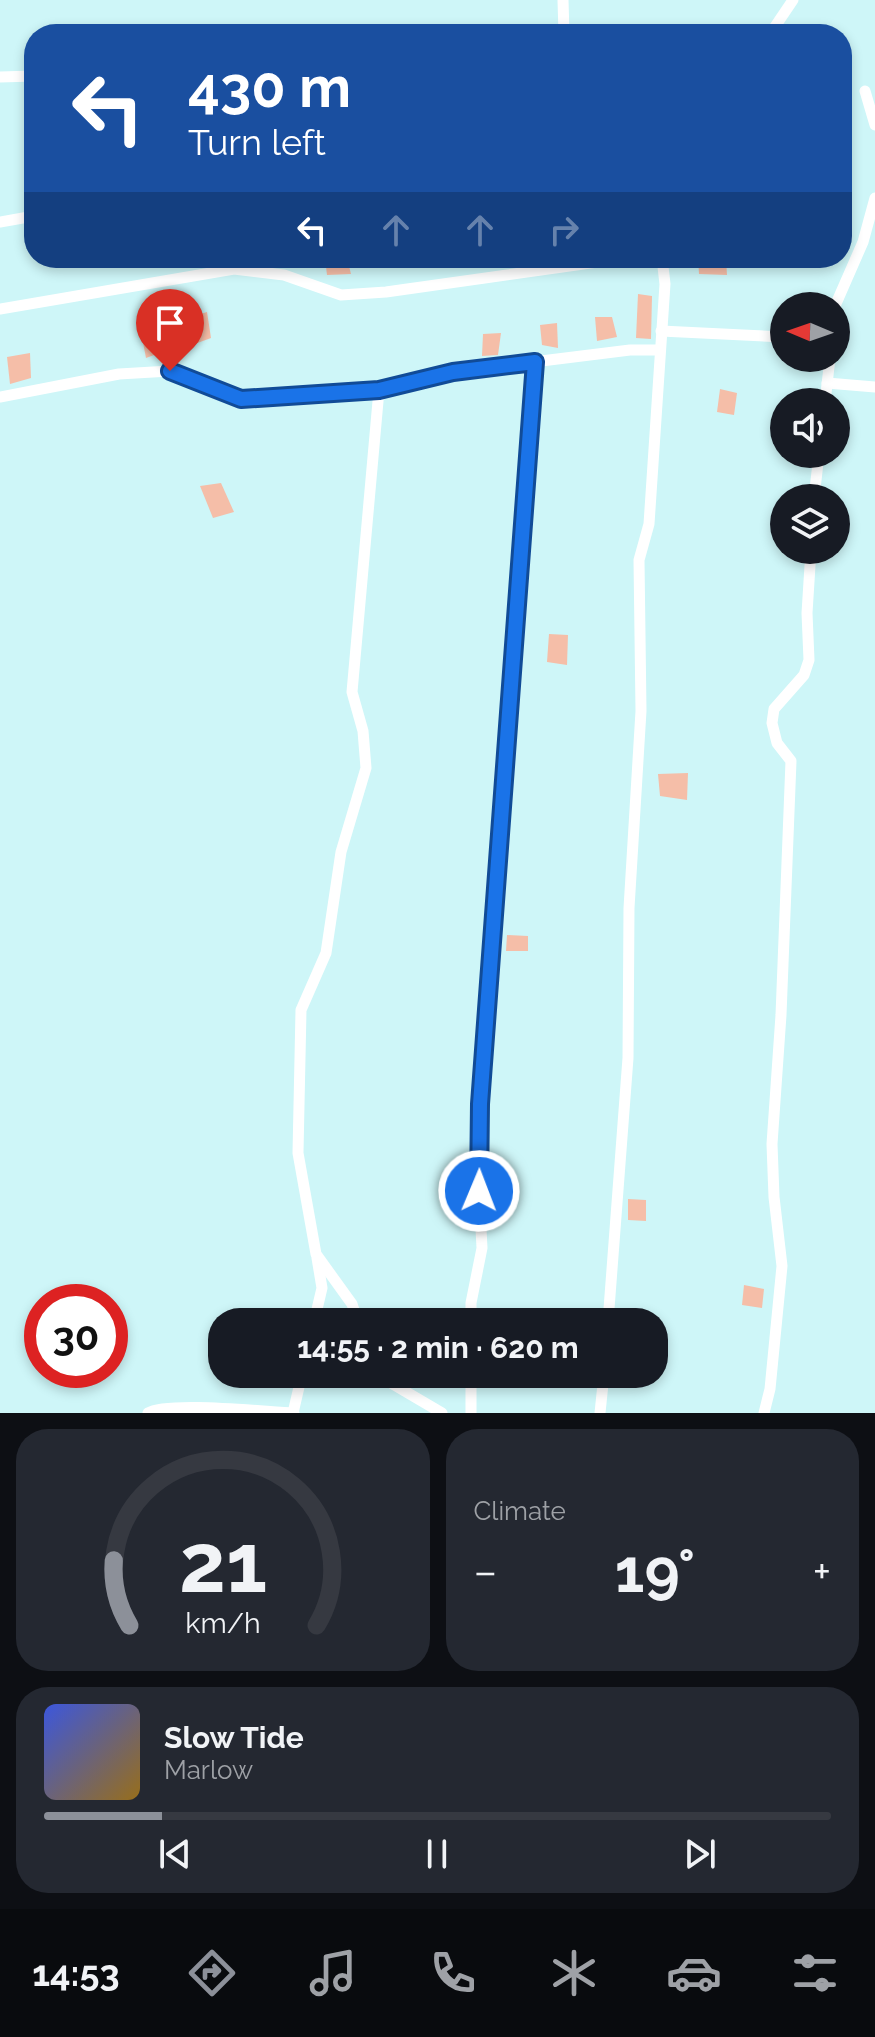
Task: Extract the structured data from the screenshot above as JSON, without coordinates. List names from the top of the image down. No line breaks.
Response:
{"north":"left","page":{"turn":["430 m","Turn left"],"limit":"30","trip":"14:55 · 2 min · 620 m","tile":"Climate","heat":["−","19°","+"],"song":["Slow Tide","Marlow"],"tabs":"14:53","gauge":["21","km/h"]}}
